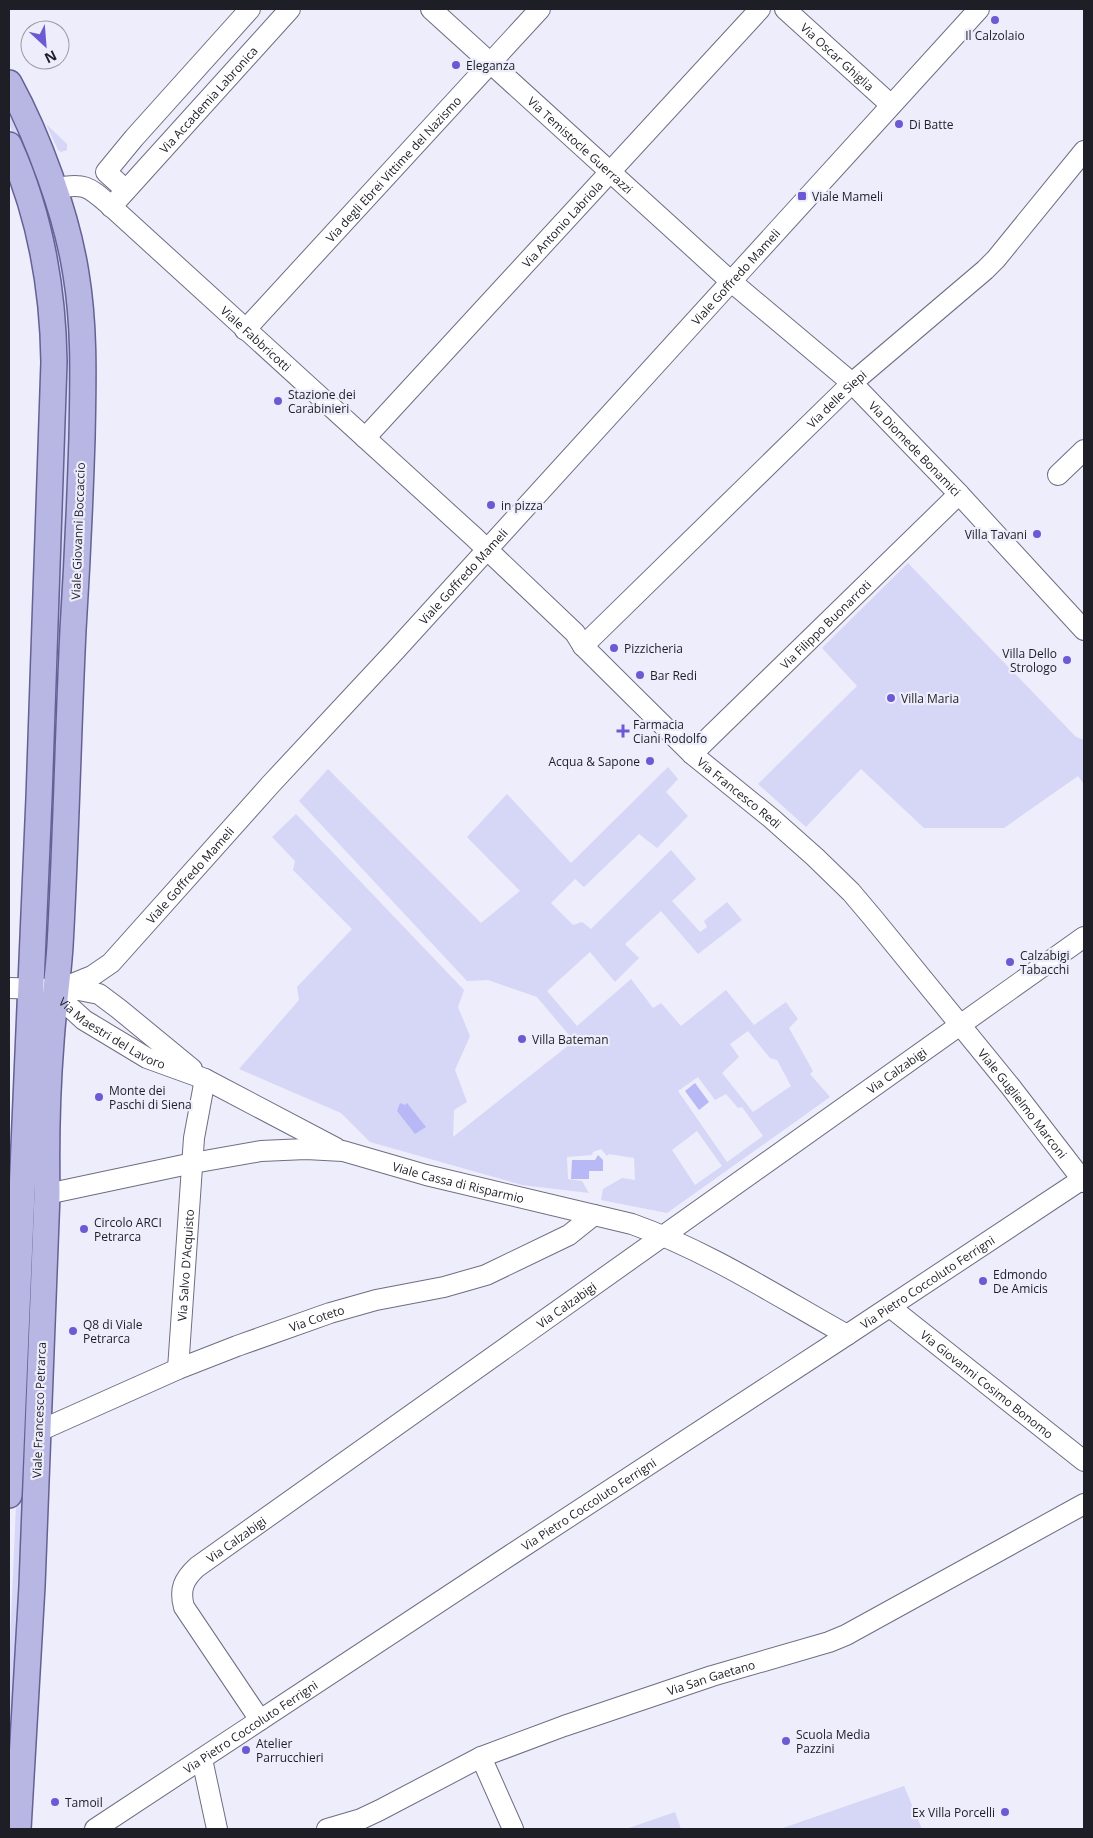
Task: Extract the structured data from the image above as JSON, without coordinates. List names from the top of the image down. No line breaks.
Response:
{"streets":{"main road":["Viale Giovanni Boccaccio","Viale Francesco Petrarca"],"street":["Via Oscar Ghiglia","Via Accademia Labronica","Via Temistocle Guerrazzi","Via degli Ebrei Vittime del Nazismo","Via Antonio Labriola","Viale Goffredo Mameli","Viale Fabbricotti","Via delle Siepi","Via Diomede Bonamici","Via Filippo Buonarroti","Via Francesco Redi","Via Maestri del Lavoro","Via Calzabigi","Viale Guglielmo Marconi","Viale Cassa di Risparmio","Via Salvo D'Acquisto","Via Pietro Coccoluto Ferrigni","Via Coteto","Via Giovanni Cosimo Bonomo","Via San Gaetano"]},"crossings":[["Via Oscar Ghiglia","Viale Goffredo Mameli"],["Via Accademia Labronica","Viale Fabbricotti"],["Via Temistocle Guerrazzi","Via degli Ebrei Vittime del Nazismo"],["Via Temistocle Guerrazzi","Via Antonio Labriola"],["Via Temistocle Guerrazzi","Viale Goffredo Mameli"],["Via Temistocle Guerrazzi","Via Diomede Bonamici"],["Via degli Ebrei Vittime del Nazismo","Viale Fabbricotti"],["Via Antonio Labriola","Viale Fabbricotti"],["Viale Goffredo Mameli","Viale Fabbricotti"],["Viale Goffredo Mameli","Via Diomede Bonamici"],["Viale Goffredo Mameli","Viale Giovanni Boccaccio"],["Viale Goffredo Mameli","Via Francesco Redi"],["Viale Goffredo Mameli","Via Maestri del Lavoro"],["Viale Goffredo Mameli","Viale Francesco Petrarca"],["Viale Fabbricotti","Via Francesco Redi"],["Via delle Siepi","Via Diomede Bonamici"],["Via delle Siepi","Via Francesco Redi"],["Via Diomede Bonamici","Via Filippo Buonarroti"],["Viale Giovanni Boccaccio","Via Maestri del Lavoro"],["Viale Giovanni Boccaccio","Viale Francesco Petrarca"],["Via Filippo Buonarroti","Via Francesco Redi"],["Via Francesco Redi","Via Calzabigi"],["Via Francesco Redi","Viale Guglielmo Marconi"],["Via Maestri del Lavoro","Viale Cassa di Risparmio"],["Via Maestri del Lavoro","Via Salvo D'Acquisto"],["Via Maestri del Lavoro","Viale Francesco Petrarca"],["Via Calzabigi","Viale Guglielmo Marconi"],["Via Calzabigi","Viale Cassa di Risparmio"],["Via Calzabigi","Via Pietro Coccoluto Ferrigni"],["Viale Guglielmo Marconi","Via Pietro Coccoluto Ferrigni"],["Viale Cassa di Risparmio","Via Salvo D'Acquisto"],["Viale Cassa di Risparmio","Via Pietro Coccoluto Ferrigni"],["Viale Cassa di Risparmio","Via Coteto"],["Viale Cassa di Risparmio","Viale Francesco Petrarca"],["Via Salvo D'Acquisto","Via Coteto"],["Via Pietro Coccoluto Ferrigni","Via Giovanni Cosimo Bonomo"],["Via Coteto","Viale Francesco Petrarca"]],"places":{"other":["Il Calzolaio","Eleganza","Di Batte","Stazione dei Carabinieri","in pizza","Villa Tavani","Pizzicheria","Villa Dello Strologo","Bar Redi","Villa Maria","Acqua & Sapone","Calzabigi Tabacchi","Villa Bateman","Monte dei Paschi di Siena","Circolo ARCI Petrarca","Edmondo De Amicis","Q8 di Viale Petrarca","Scuola Media Pazzini","Atelier Parrucchieri","Tamoil","Ex Villa Porcelli"],"transit":["Viale Mameli"],"health":["Farmacia Ciani Rodolfo"]},"north":"bottom right"}
